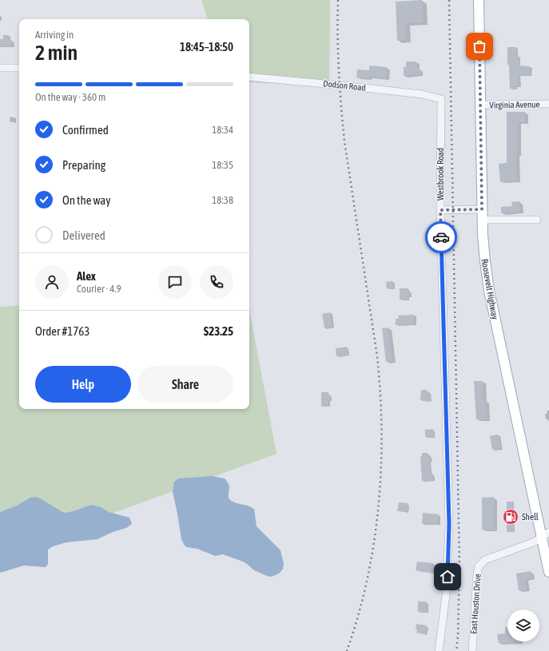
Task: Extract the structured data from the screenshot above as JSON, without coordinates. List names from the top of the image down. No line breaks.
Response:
{"streets":{"main road":["Roosevelt Highway"],"street":["Dodson Road","Virginia Avenue","Westbrook Road","East Houston Drive"]},"crossings":[["Dodson Road","Westbrook Road"],["Virginia Avenue","Roosevelt Highway"],["Roosevelt Highway","East Houston Drive"]],"places":{"fuel station":["Shell"]},"page":{"heading":["2 min","Arriving in","18:45–18:50"],"panel":["Alex","Courier · 4.9","Order #1763","$23.25"],"bar":"On the way · 360 m","list":[["Confirmed","18:34"],["Preparing","18:35"],["On the way","18:38"],"Delivered"],"buttons":["Help","Share"]}}
